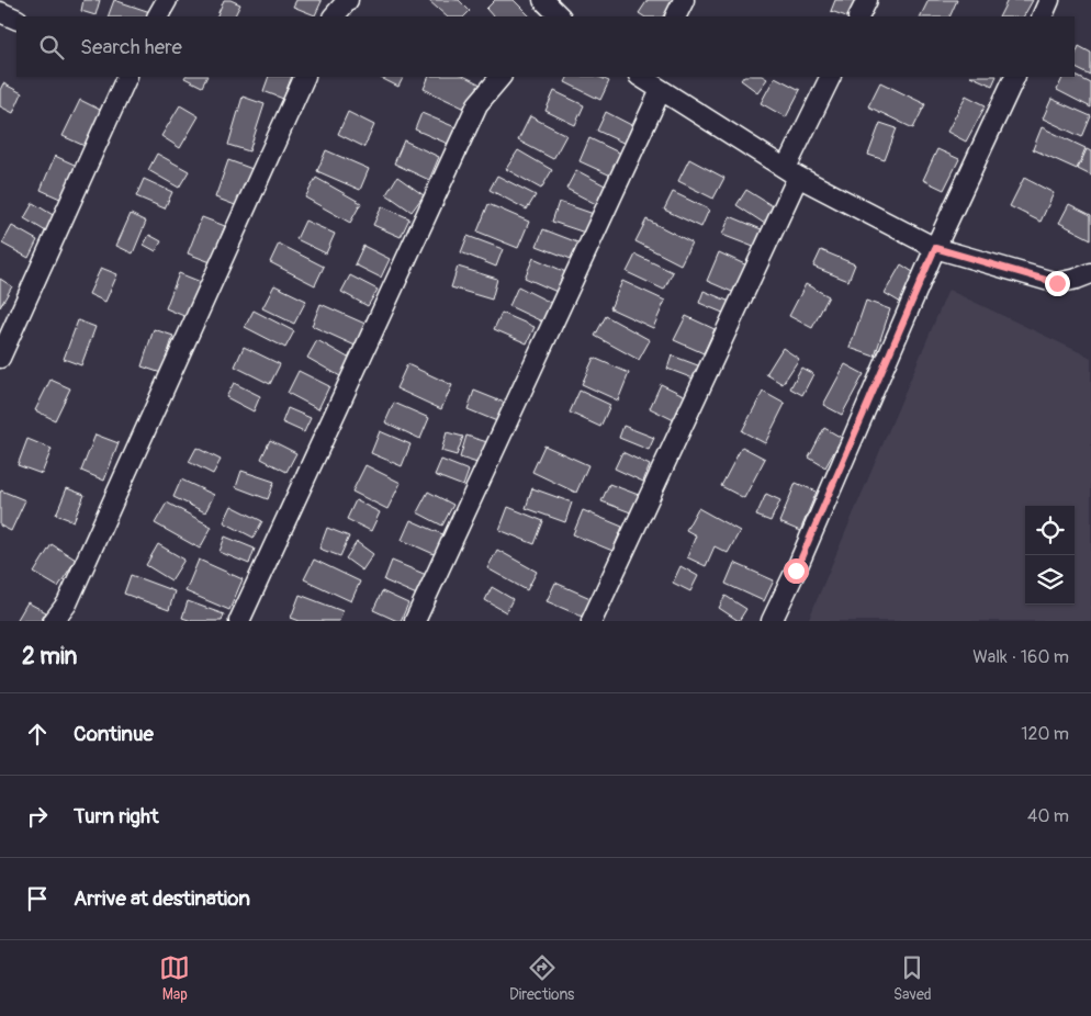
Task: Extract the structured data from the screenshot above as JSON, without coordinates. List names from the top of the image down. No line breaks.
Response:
{"page":{"search":"Search here","heading":["2 min","Walk · 160 m"],"list":[["Continue","120 m"],["Turn right","40 m"],"Arrive at destination"],"nav":["Map","Directions","Saved"]}}
